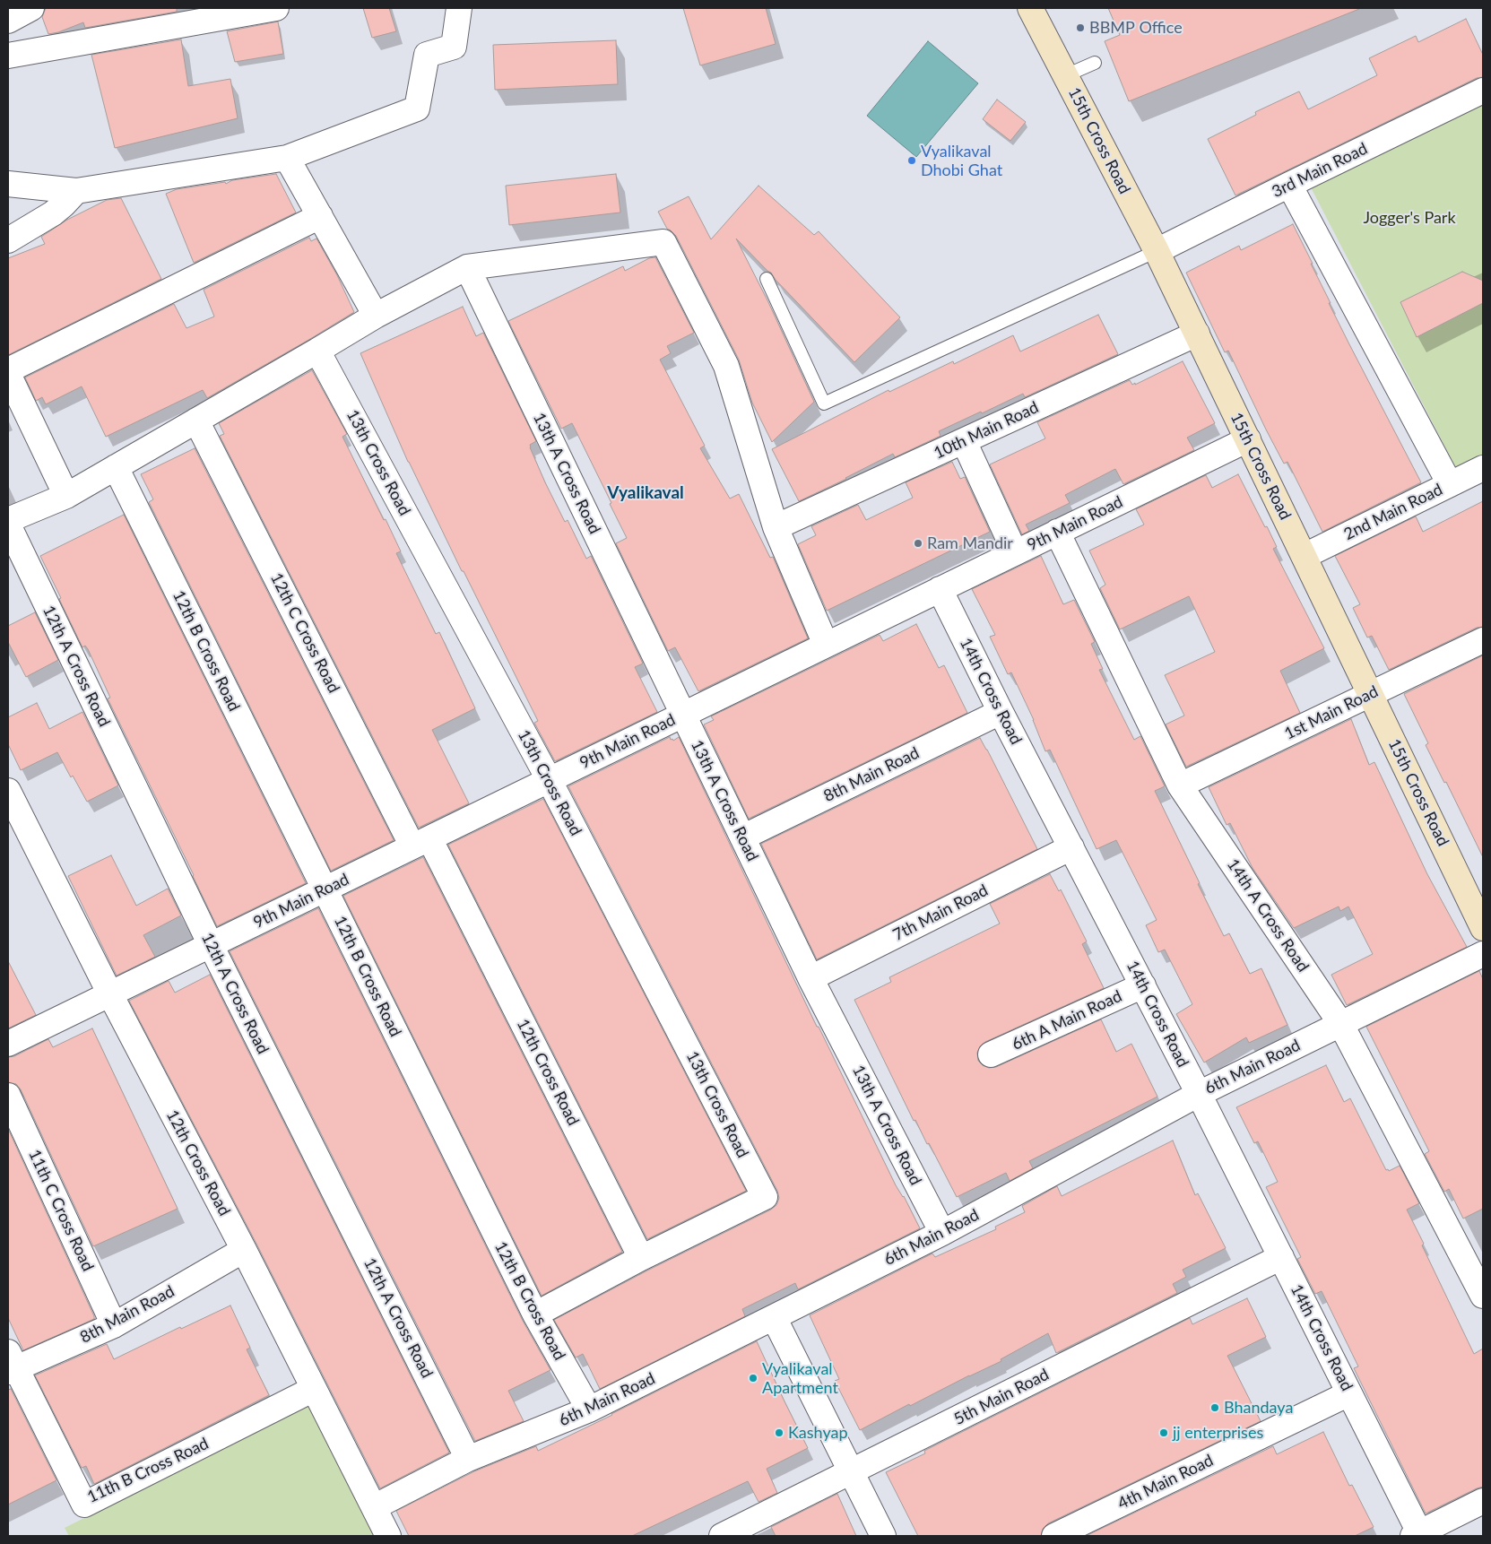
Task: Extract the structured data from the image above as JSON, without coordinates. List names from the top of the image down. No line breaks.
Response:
{"streets":{"street":["15th Cross Road","3rd Main Road","10th Main Road","13th Cross Road","13th A Cross Road","2nd Main Road","9th Main Road","12th C Cross Road","12th B Cross Road","12th A Cross Road","14th Cross Road","1st Main Road","8th Main Road","7th Main Road","14th A Cross Road","6th A Main Road","6th Main Road","12th Cross Road","11th C Cross Road","5th Main Road","11th B Cross Road","4th Main Road"]},"crossings":[["15th Cross Road","3rd Main Road"],["15th Cross Road","10th Main Road"],["15th Cross Road","2nd Main Road"],["15th Cross Road","9th Main Road"],["15th Cross Road","1st Main Road"],["13th Cross Road","9th Main Road"],["13th Cross Road","12th B Cross Road"],["13th Cross Road","12th Cross Road"],["13th A Cross Road","9th Main Road"],["13th A Cross Road","8th Main Road"],["13th A Cross Road","7th Main Road"],["13th A Cross Road","6th Main Road"],["9th Main Road","12th C Cross Road"],["9th Main Road","12th B Cross Road"],["9th Main Road","12th A Cross Road"],["9th Main Road","14th Cross Road"],["9th Main Road","14th A Cross Road"],["9th Main Road","12th Cross Road"],["12th C Cross Road","12th Cross Road"],["12th B Cross Road","6th Main Road"],["12th A Cross Road","6th Main Road"],["14th Cross Road","8th Main Road"],["14th Cross Road","7th Main Road"],["14th Cross Road","6th A Main Road"],["14th Cross Road","6th Main Road"],["14th Cross Road","5th Main Road"],["14th Cross Road","4th Main Road"],["1st Main Road","14th A Cross Road"],["8th Main Road","12th Cross Road"],["8th Main Road","11th C Cross Road"],["8th Main Road","11th B Cross Road"],["14th A Cross Road","6th Main Road"],["6th Main Road","12th Cross Road"],["12th Cross Road","11th B Cross Road"]],"districts":["Vyalikaval"],"parks":["Jogger's Park"],"places":["BBMP Office","Vyalikaval Dhobi Ghat","Ram Mandir","Vyalikaval Apartment","Bhandaya","Kashyap","jj enterprises"]}
